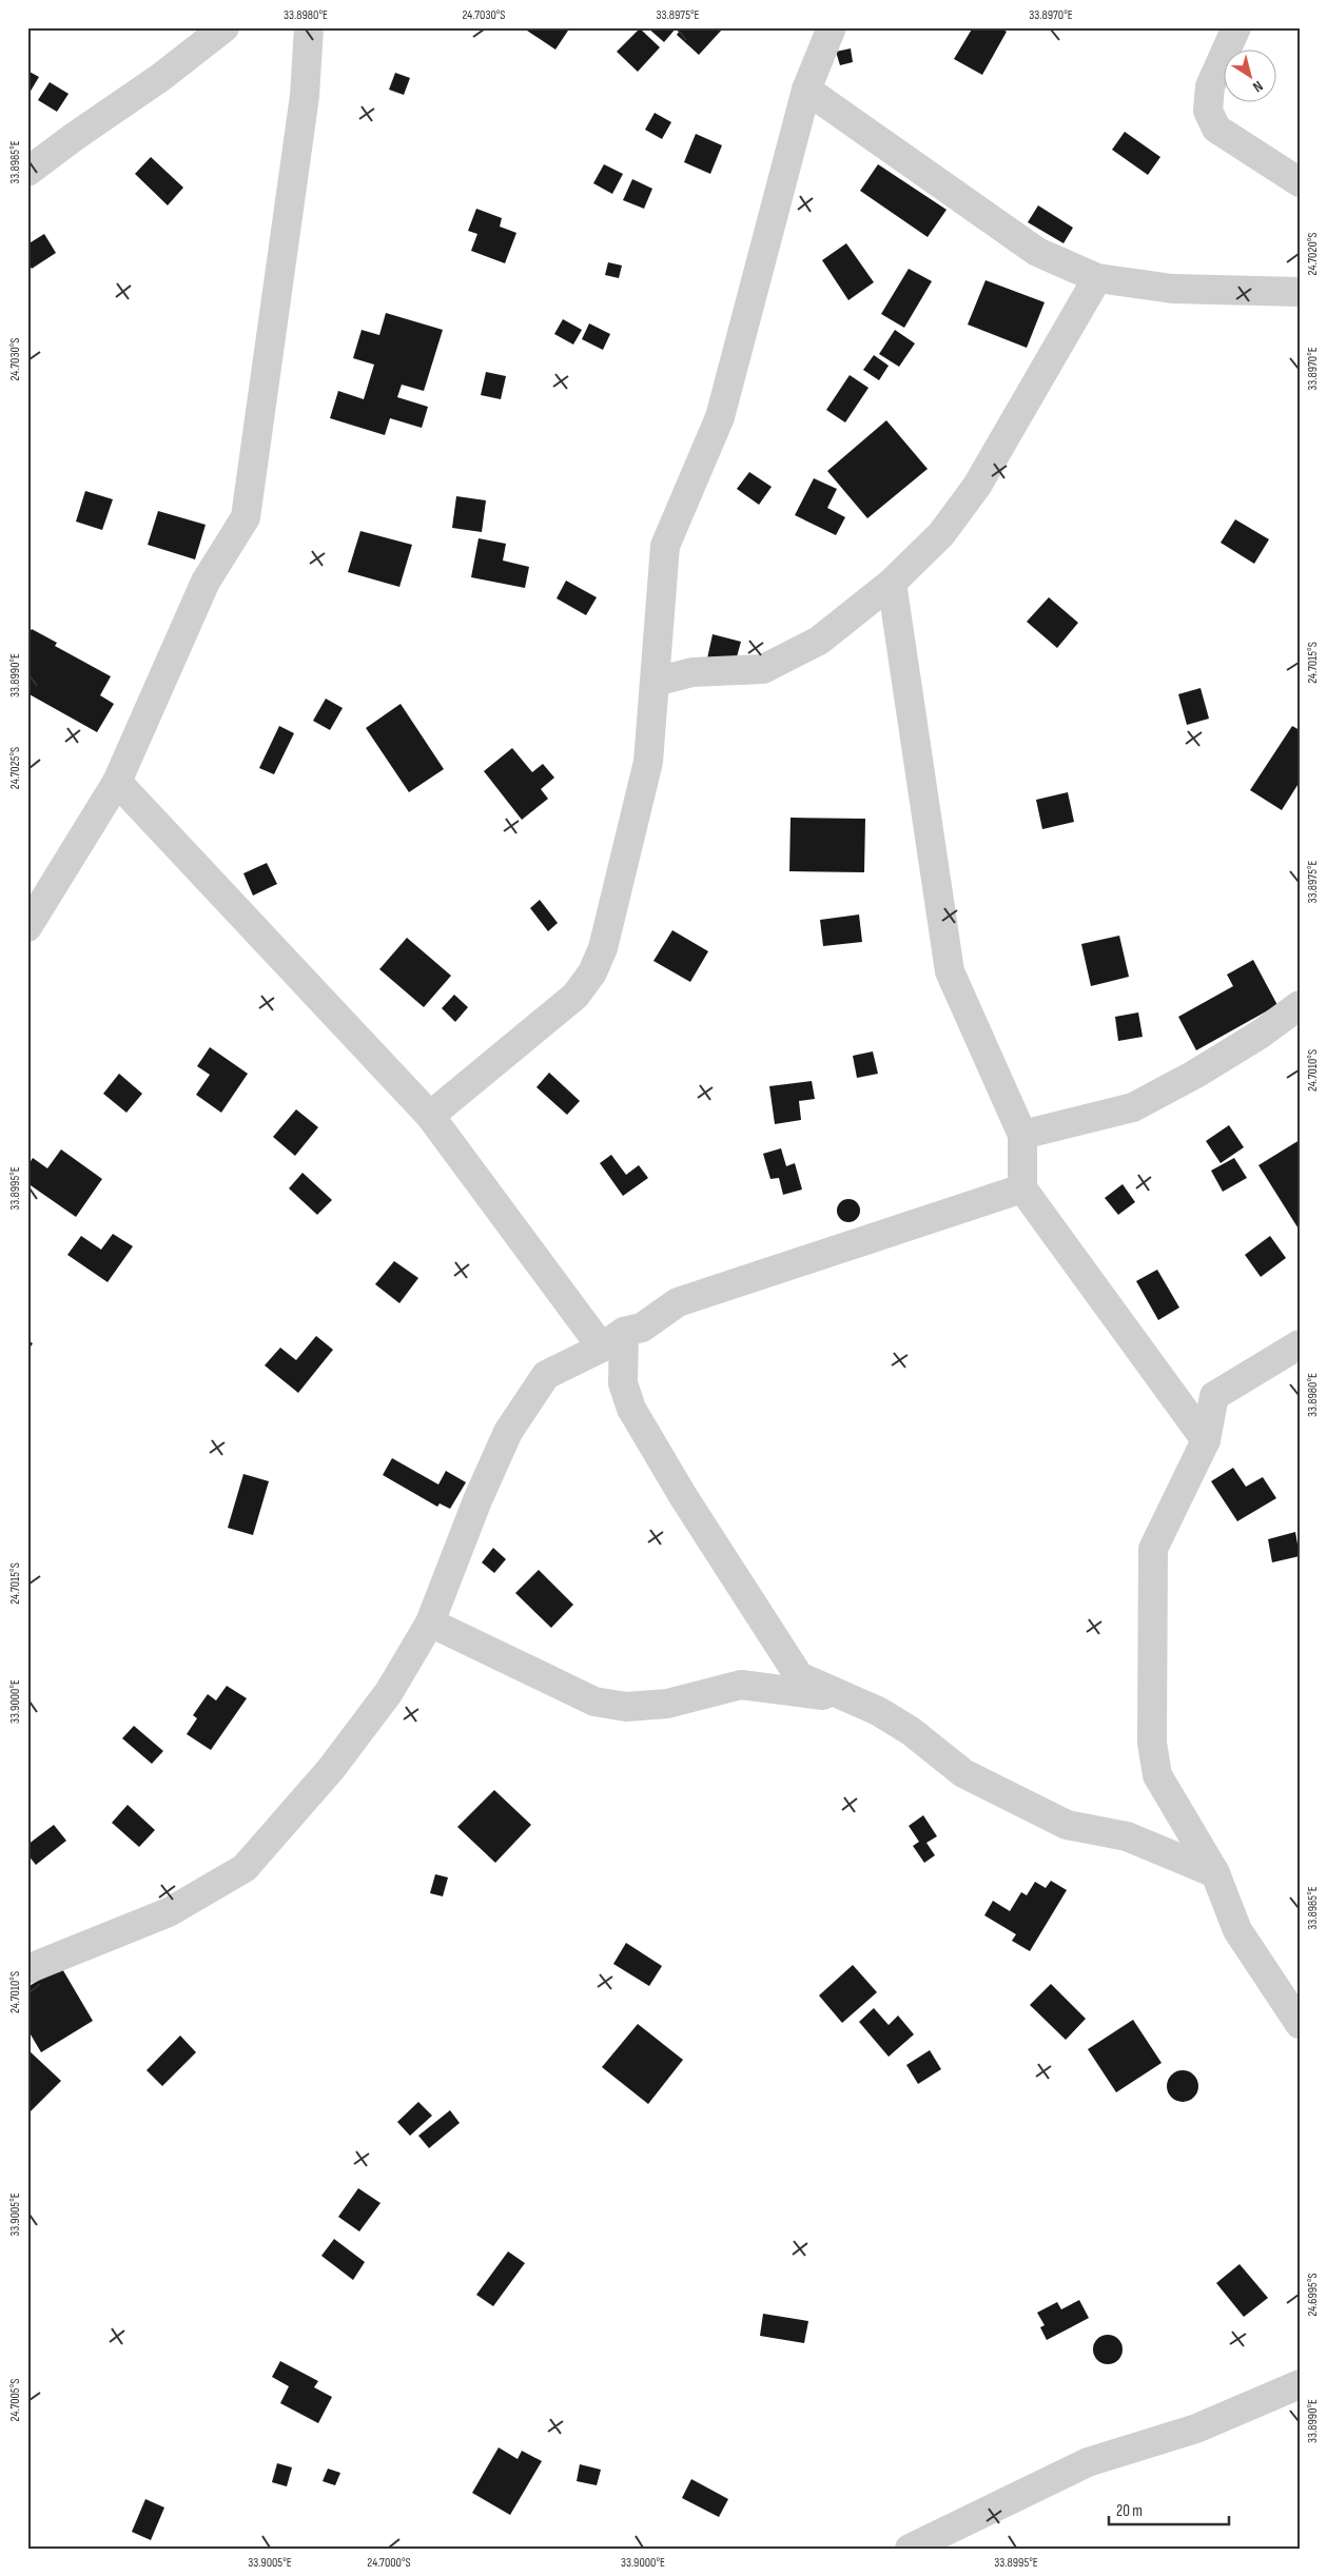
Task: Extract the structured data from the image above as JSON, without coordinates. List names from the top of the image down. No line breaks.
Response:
{"scale_bar":"20 m","north":"bottom right","coordinates":["33.8980°E","24.7030°S","33.8975°E","33.8970°E","33.8985°E","24.7020°S","24.7015°S","33.8990°E","24.7025°S","24.7010°S","33.8995°E","33.9000°E","33.9005°E","24.6995°S","24.7005°S","24.7000°S"]}
